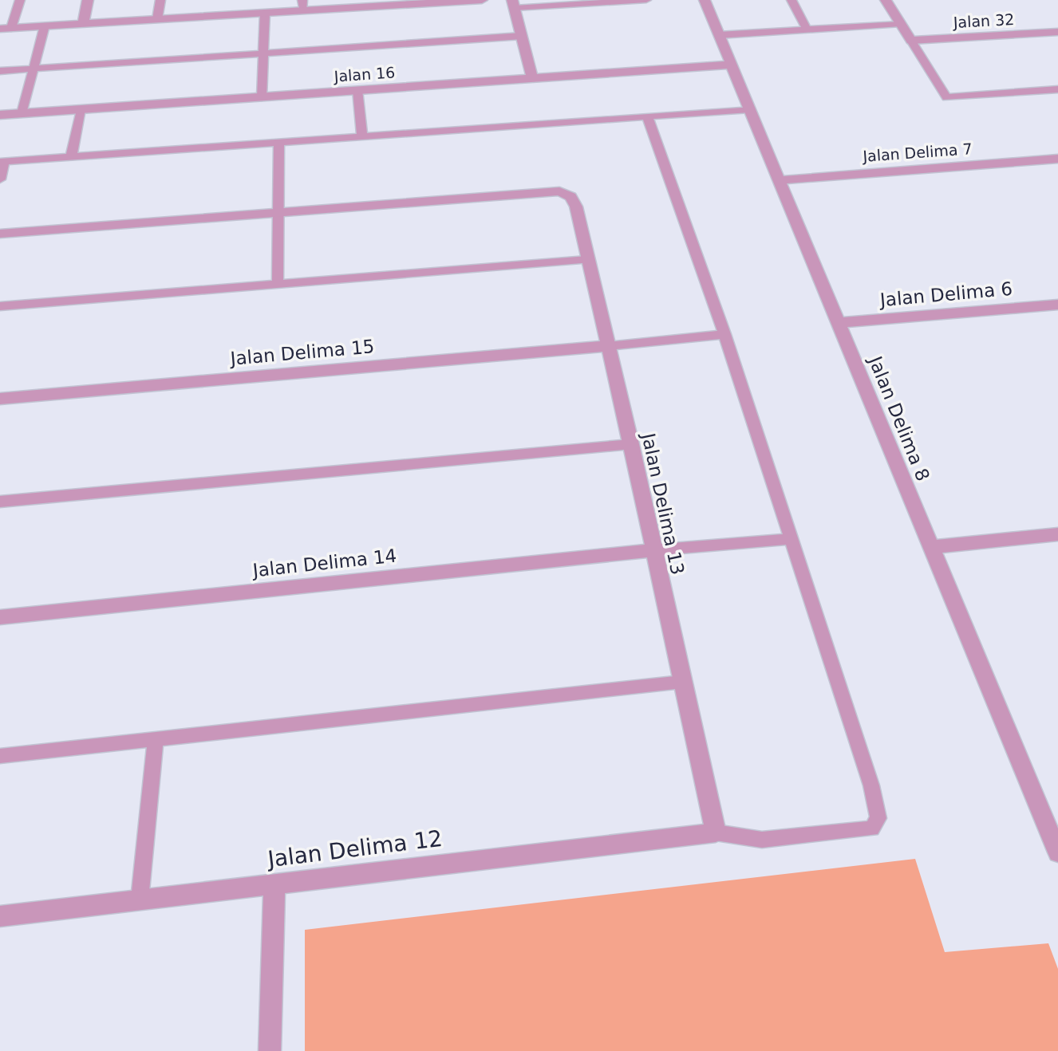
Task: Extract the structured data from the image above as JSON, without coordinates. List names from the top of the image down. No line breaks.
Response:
{"streets":{"street":["Jalan 32","Jalan 16","Jalan Delima 7","Jalan Delima 6","Jalan Delima 15","Jalan Delima 8","Jalan Delima 13","Jalan Delima 14","Jalan Delima 12"]},"crossings":[["Jalan 16","Jalan Delima 8"],["Jalan Delima 7","Jalan Delima 8"],["Jalan Delima 6","Jalan Delima 8"],["Jalan Delima 15","Jalan Delima 13"],["Jalan Delima 13","Jalan Delima 14"],["Jalan Delima 13","Jalan Delima 12"]]}
